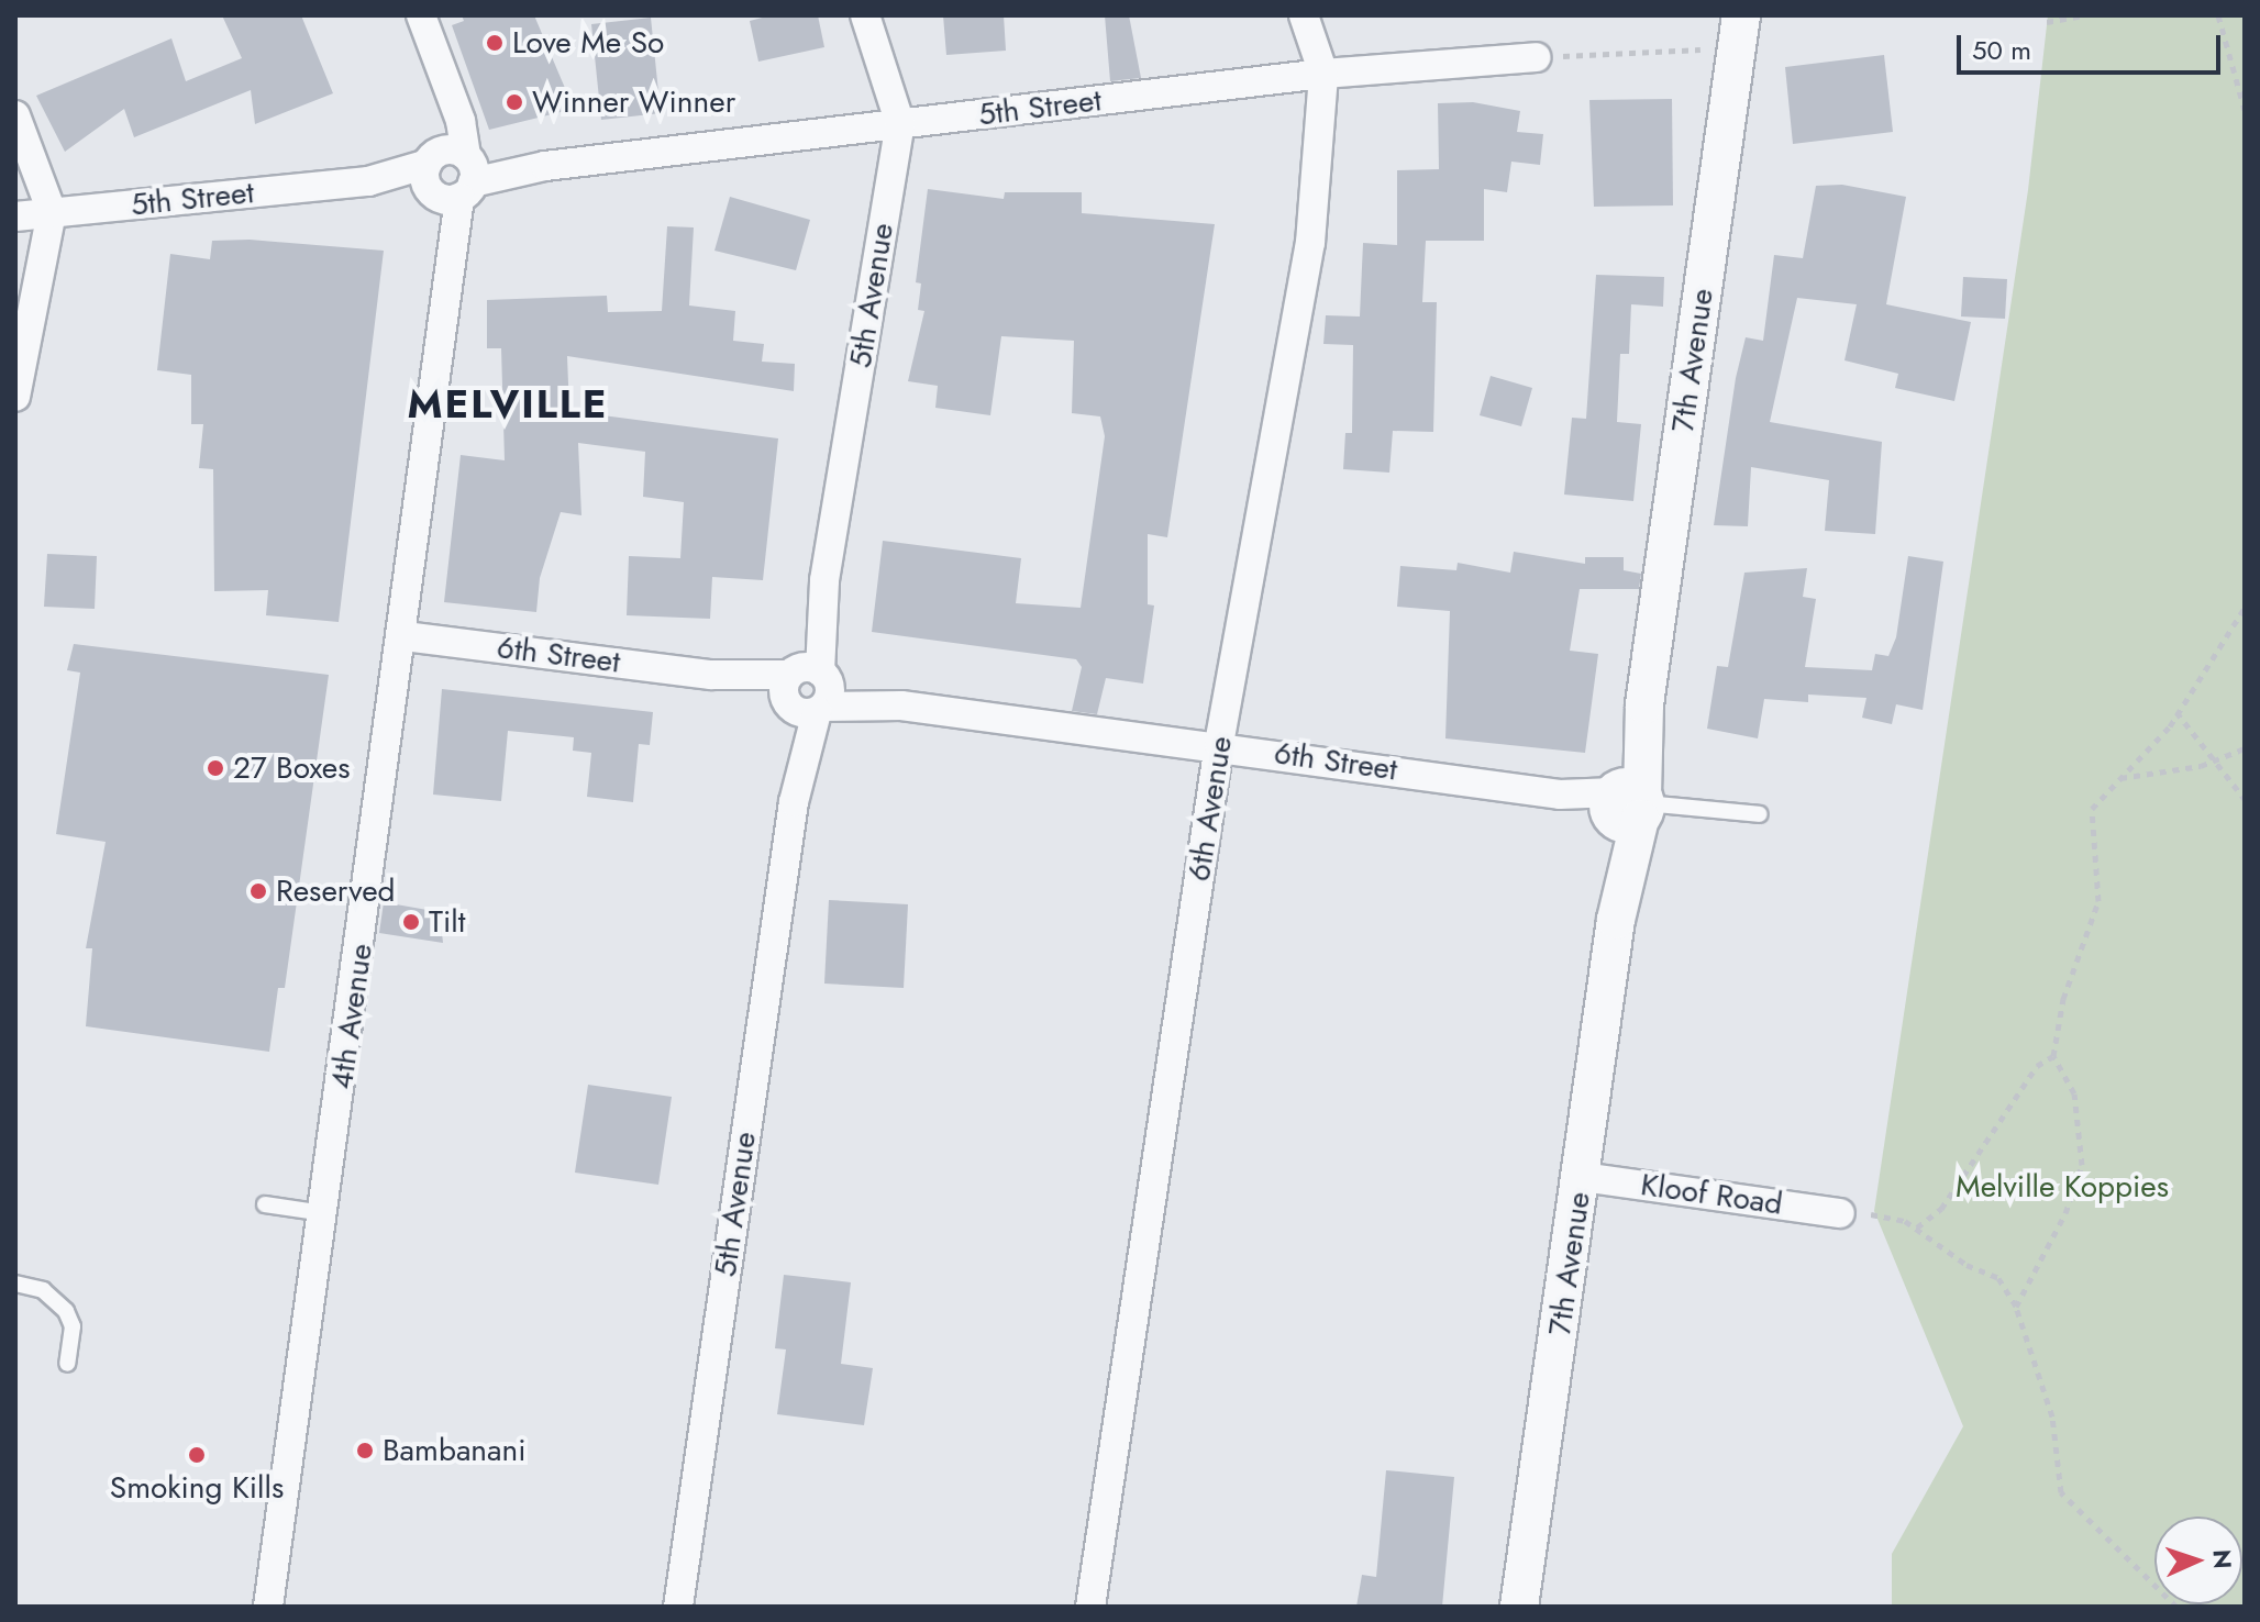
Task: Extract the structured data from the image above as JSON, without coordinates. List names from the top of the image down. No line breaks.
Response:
{"streets":{"street":["5th Street","5th Avenue","7th Avenue","6th Street","6th Avenue","4th Avenue","Kloof Road"]},"crossings":[["5th Street","5th Avenue"],["5th Street","6th Avenue"],["5th Street","4th Avenue"],["5th Avenue","6th Street"],["7th Avenue","6th Street"],["7th Avenue","Kloof Road"],["6th Street","6th Avenue"],["6th Street","4th Avenue"]],"districts":["MELVILLE"],"parks":["Melville Koppies"],"places":["Love Me So","Winner Winner","27 Boxes","Reserved","Tilt","Bambanani","Smoking Kills"],"scale_bar":"50 m","north":"right"}
